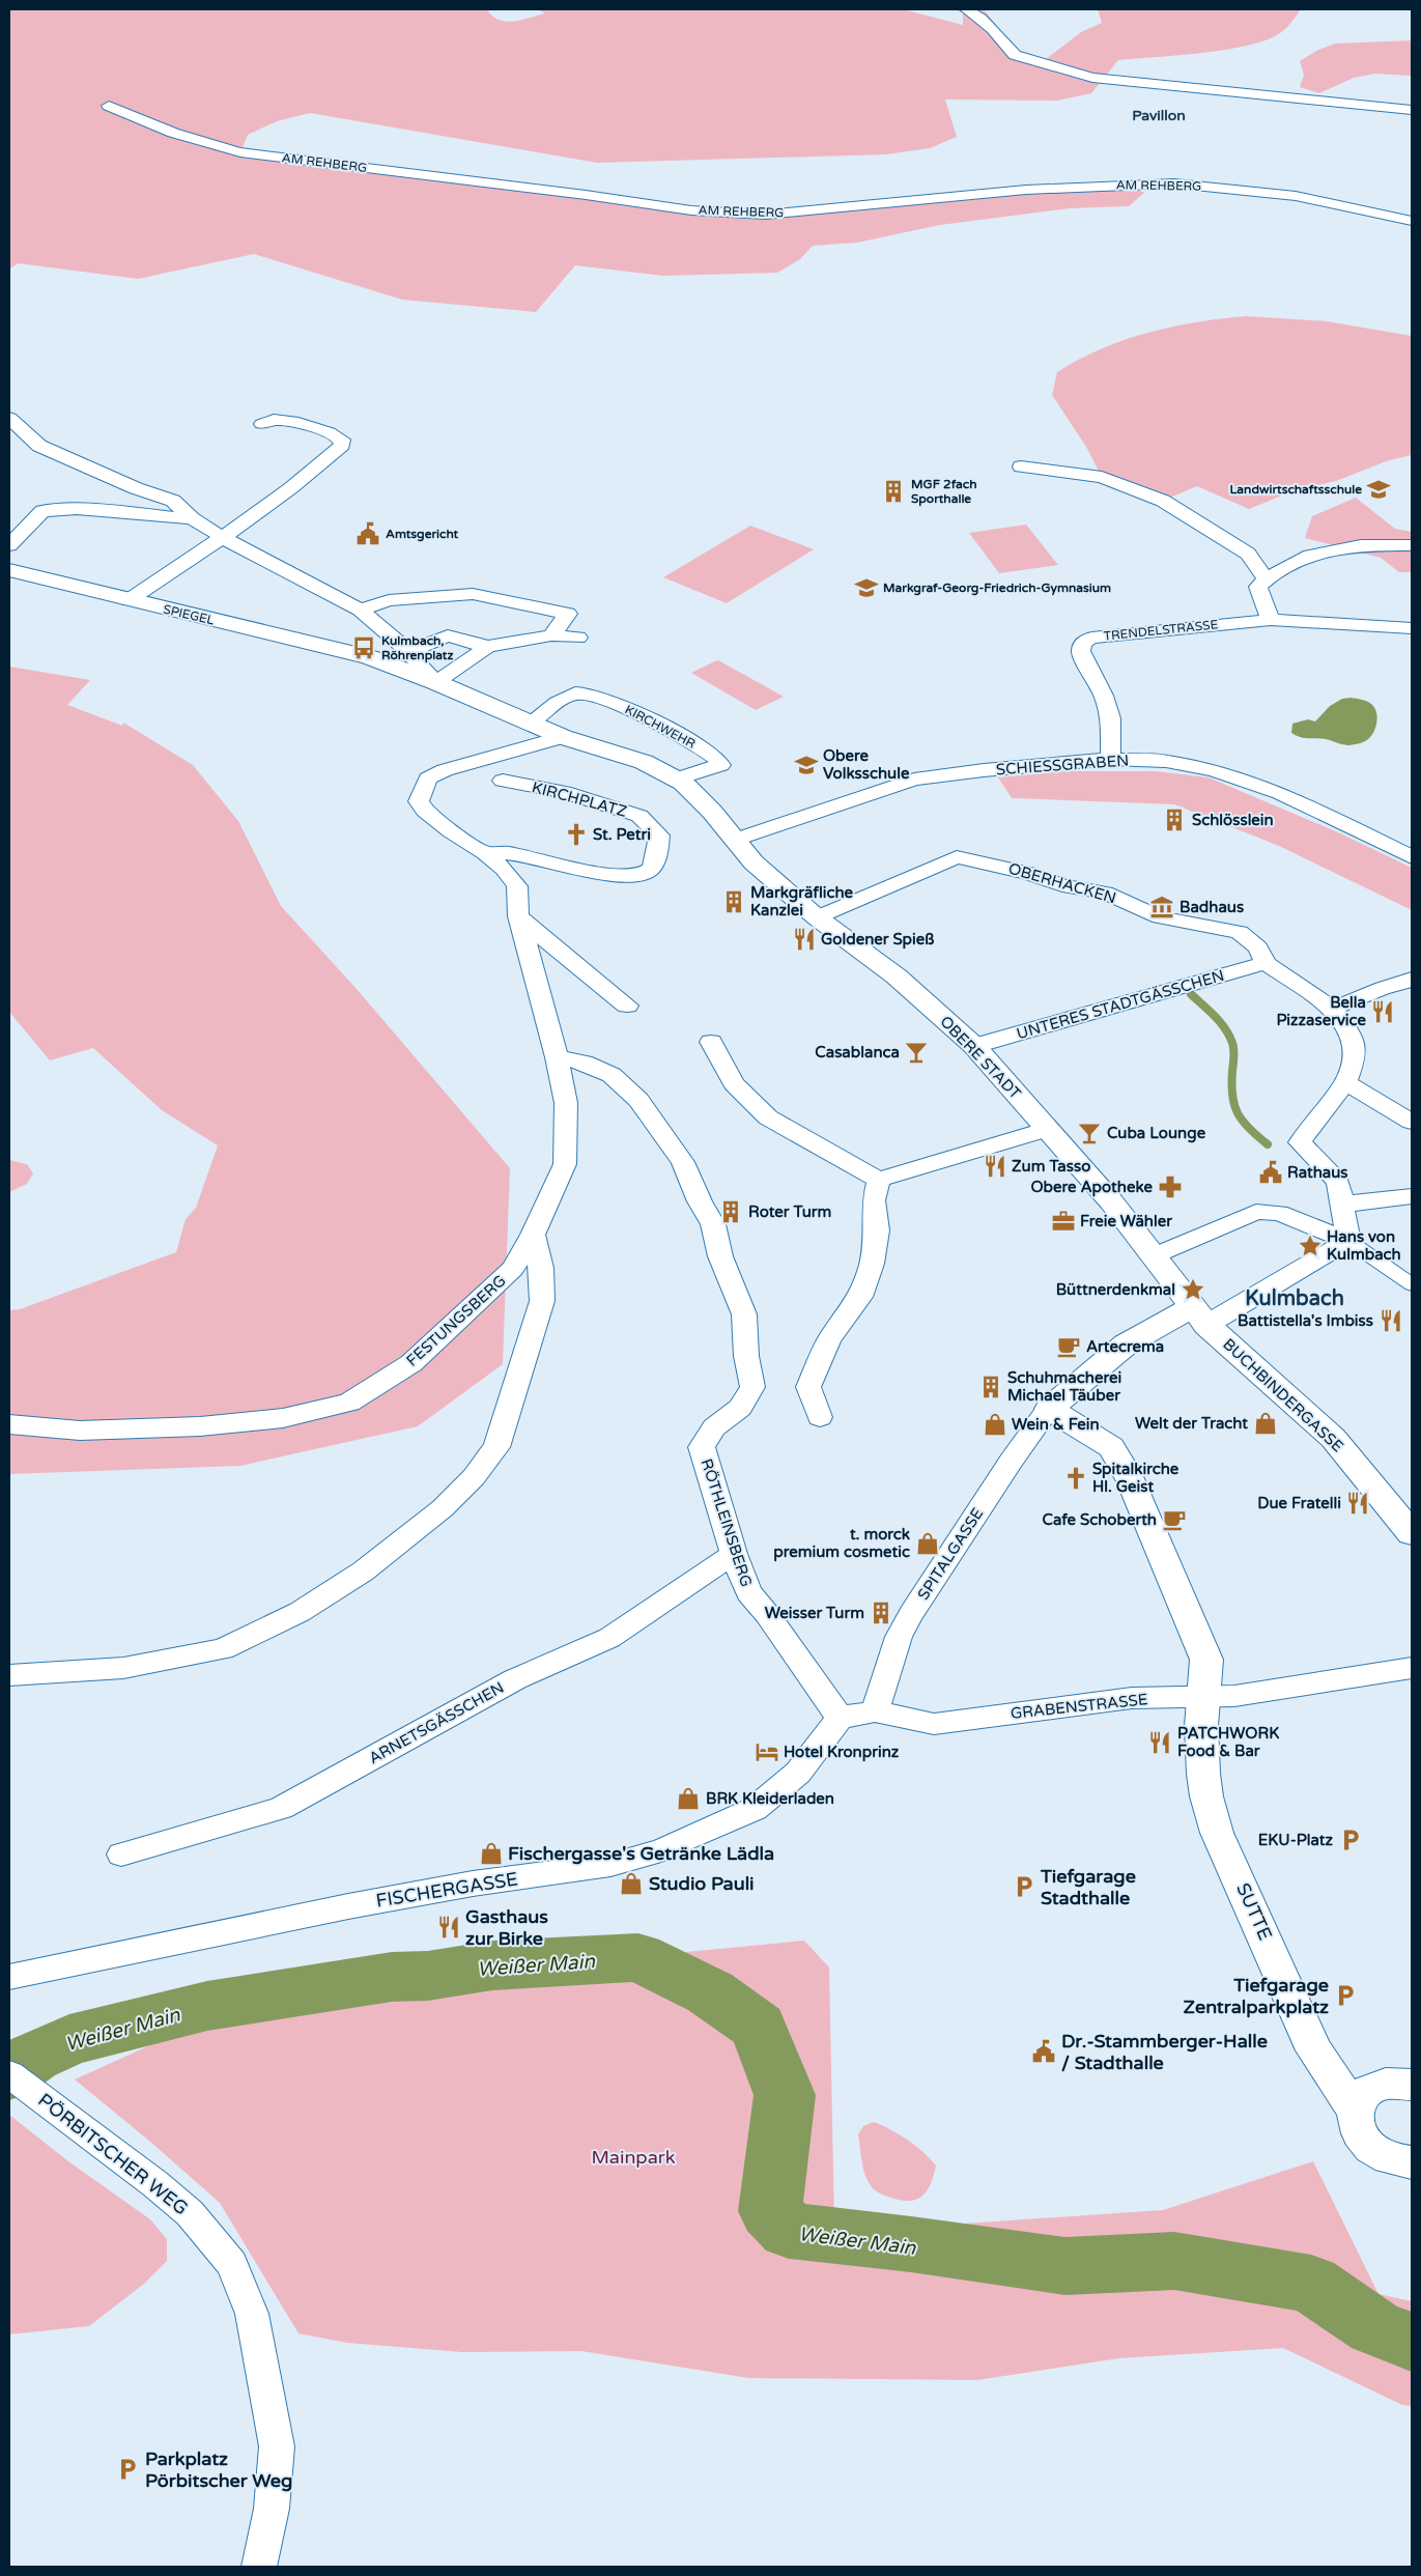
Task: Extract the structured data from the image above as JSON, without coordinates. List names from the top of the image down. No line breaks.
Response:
{"streets":{"street":["AM REHBERG","SPIEGEL","TRENDELSTRASSE","KIRCHWEHR","SCHIESSGRABEN","KIRCHPLATZ","OBERHACKEN","UNTERES STADTGÄSSCHEN","OBERE STADT","FESTUNGSBERG","BUCHBINDERGASSE","RÖTHLEINSBERG","SPITALGASSE","GRABENSTRASSE","ARNETSGÄSSCHEN","FISCHERGASSE","SUTTE","PÖRBITSCHER WEG"]},"crossings":[["TRENDELSTRASSE","SCHIESSGRABEN"],["SCHIESSGRABEN","OBERE STADT"],["KIRCHPLATZ","FESTUNGSBERG"],["OBERHACKEN","UNTERES STADTGÄSSCHEN"],["OBERHACKEN","OBERE STADT"],["UNTERES STADTGÄSSCHEN","OBERE STADT"],["OBERE STADT","BUCHBINDERGASSE"],["OBERE STADT","SPITALGASSE"],["FESTUNGSBERG","RÖTHLEINSBERG"],["BUCHBINDERGASSE","SPITALGASSE"],["RÖTHLEINSBERG","GRABENSTRASSE"],["RÖTHLEINSBERG","ARNETSGÄSSCHEN"],["RÖTHLEINSBERG","FISCHERGASSE"],["SPITALGASSE","GRABENSTRASSE"],["GRABENSTRASSE","FISCHERGASSE"],["GRABENSTRASSE","SUTTE"]],"districts":["Pavillon","Kulmbach"],"water":["Weißer Main"],"parks":["Mainpark"],"places":{"school or university":["Landwirtschaftsschule","Markgraf-Georg-Friedrich-Gymnasium","Obere Volksschule"],"building":["MGF 2fach Sporthalle","Schlösslein","Markgräfliche Kanzlei","Roter Turm","Schuhmacherei Michael Täuber","Weisser Turm"],"public building":["Amtsgericht","Rathaus","Dr.-Stammberger-Halle / Stadthalle"],"bus stop":["Kulmbach, Röhrenplatz"],"church":["St. Petri","Spitalkirche Hl. Geist"],"museum":["Badhaus"],"restaurant":["Goldener Spieß","Bella Pizzaservice","Zum Tasso","Battistella's Imbiss","Due Fratelli","PATCHWORK Food & Bar","Gasthaus zur Birke"],"bar":["Casablanca","Cuba Lounge"],"pharmacy":["Obere Apotheke"],"office":["Freie Wähler"],"place":["Hans von Kulmbach","Büttnerdenkmal"],"cafe":["Artecrema","Cafe Schoberth"],"shop":["Welt der Tracht","Wein & Fein","t. morck premium cosmetic","BRK Kleiderladen","Fischergasse's Getränke Lädla","Studio Pauli"],"hotel":["Hotel Kronprinz"],"parking":["EKU-Platz","Tiefgarage Stadthalle","Tiefgarage Zentralparkplatz","Parkplatz Pörbitscher Weg"]}}
